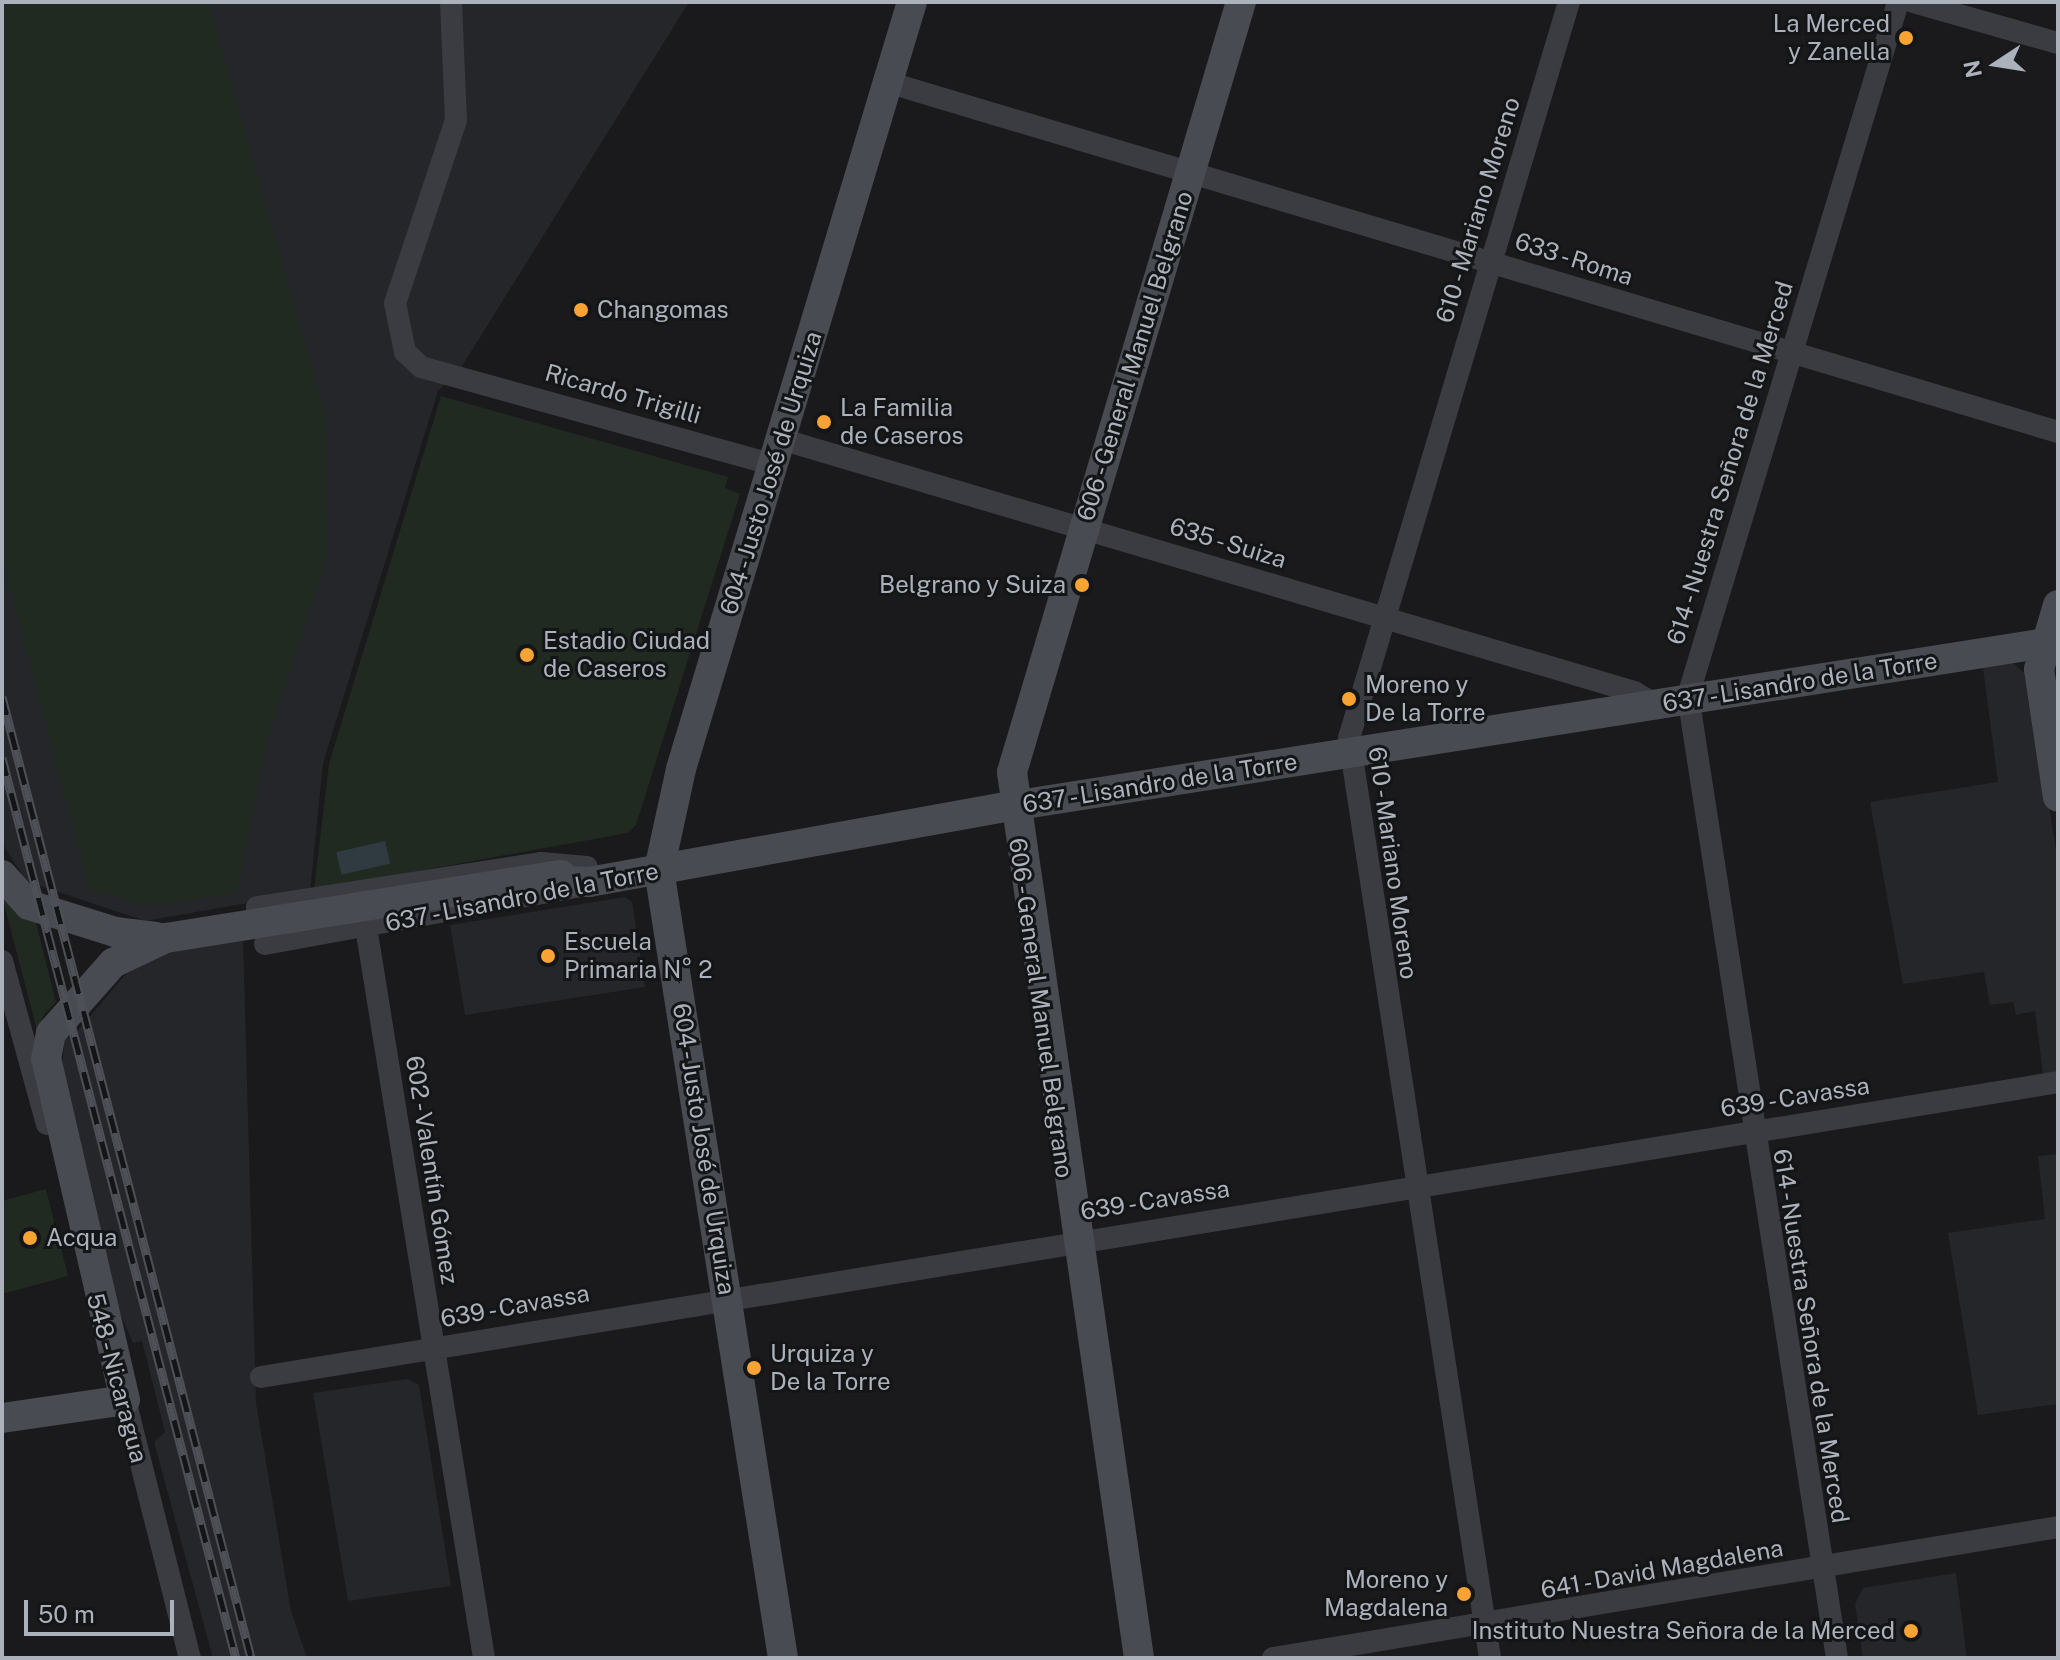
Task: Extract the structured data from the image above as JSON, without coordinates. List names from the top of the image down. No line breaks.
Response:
{"streets":{"street":["610 - Mariano Moreno","633 - Roma","606 - General Manuel Belgrano","Ricardo Trigilli","614 - Nuestra Señora de la Merced","604 - Justo José de Urquiza","635 - Suiza","637 - Lisandro de la Torre","639 - Cavassa","602 - Valentín Gómez","548 - Nicaragua","641 - David Magdalena"]},"crossings":[["610 - Mariano Moreno","633 - Roma"],["610 - Mariano Moreno","635 - Suiza"],["610 - Mariano Moreno","637 - Lisandro de la Torre"],["610 - Mariano Moreno","639 - Cavassa"],["610 - Mariano Moreno","641 - David Magdalena"],["633 - Roma","606 - General Manuel Belgrano"],["633 - Roma","614 - Nuestra Señora de la Merced"],["633 - Roma","604 - Justo José de Urquiza"],["606 - General Manuel Belgrano","635 - Suiza"],["606 - General Manuel Belgrano","637 - Lisandro de la Torre"],["606 - General Manuel Belgrano","639 - Cavassa"],["Ricardo Trigilli","604 - Justo José de Urquiza"],["Ricardo Trigilli","635 - Suiza"],["614 - Nuestra Señora de la Merced","637 - Lisandro de la Torre"],["614 - Nuestra Señora de la Merced","639 - Cavassa"],["614 - Nuestra Señora de la Merced","641 - David Magdalena"],["604 - Justo José de Urquiza","635 - Suiza"],["604 - Justo José de Urquiza","637 - Lisandro de la Torre"],["604 - Justo José de Urquiza","639 - Cavassa"],["635 - Suiza","637 - Lisandro de la Torre"],["637 - Lisandro de la Torre","602 - Valentín Gómez"],["639 - Cavassa","602 - Valentín Gómez"]],"places":["La Merced y Zanella","Changomas","La Familia de Caseros","Belgrano y Suiza","Estadio Ciudad de Caseros","Moreno y De la Torre","Escuela Primaria N° 2","Acqua","Urquiza y De la Torre","Moreno y Magdalena","Instituto Nuestra Señora de la Merced"],"scale_bar":"50 m","north":"left"}
